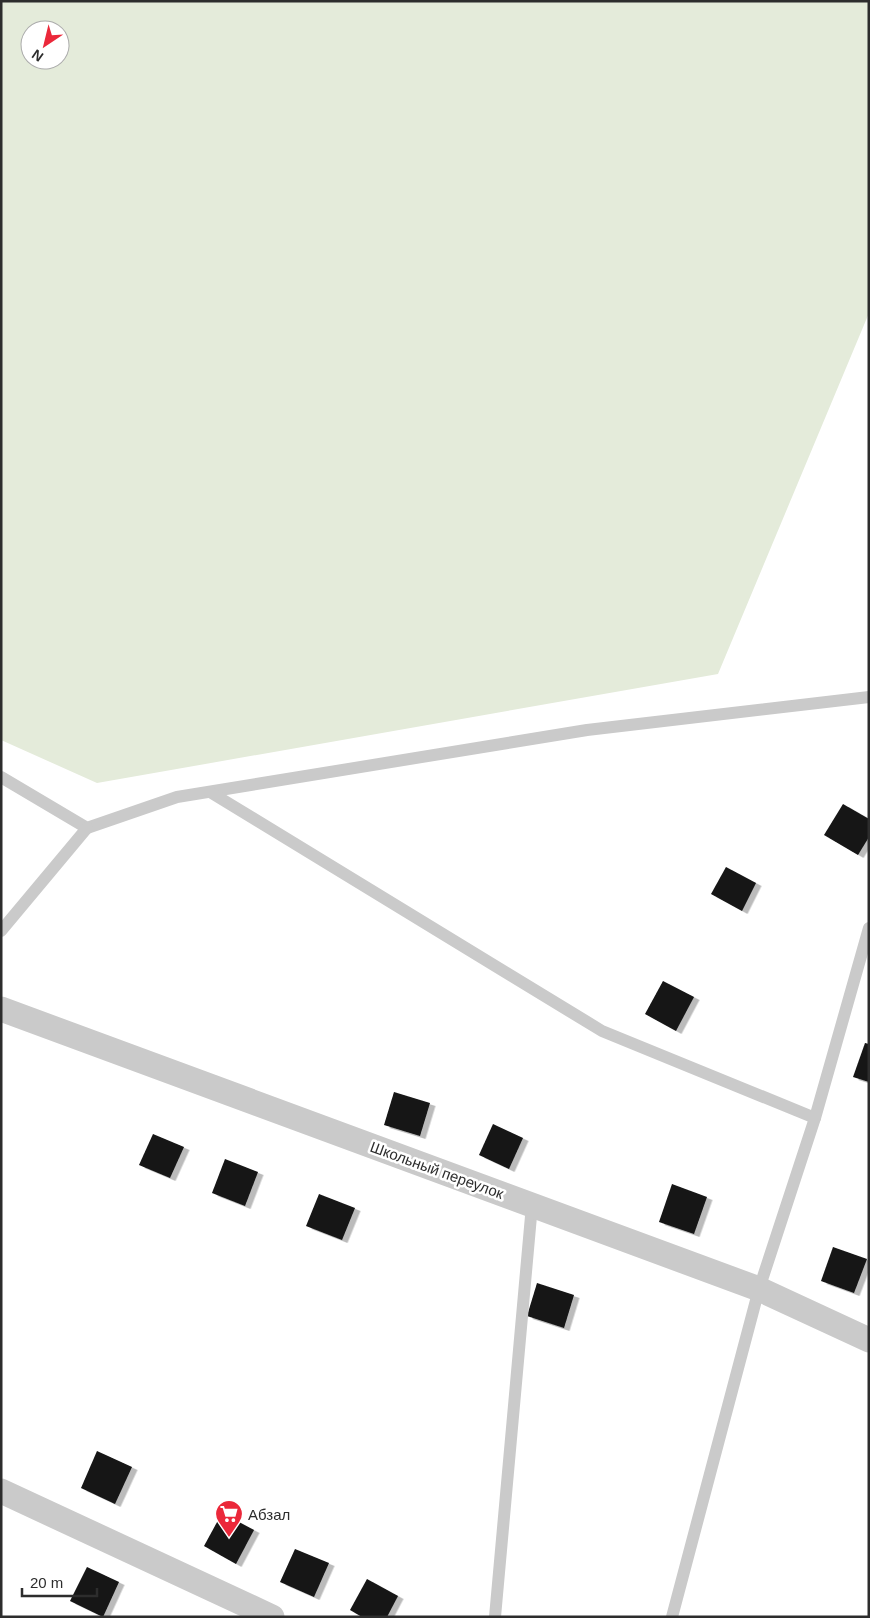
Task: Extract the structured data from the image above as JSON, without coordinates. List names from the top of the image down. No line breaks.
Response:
{"streets":{"street":["Школьный переулок"]},"places":{"supermarket":["Абзал"]},"scale_bar":"20 m","north":"bottom left"}
